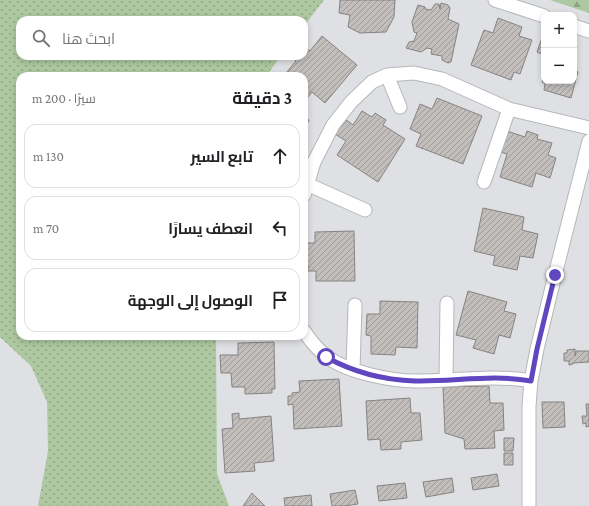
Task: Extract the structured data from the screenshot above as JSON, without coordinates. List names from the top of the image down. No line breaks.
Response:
{"page":{"map_buttons":["+","−"],"search":"ابحث هنا","heading":["3 دقيقة","سيرًا · 200 m"],"list":[["تابع السير","130 m"],["انعطف يسارًا","70 m"],"الوصول إلى الوجهة"]}}
